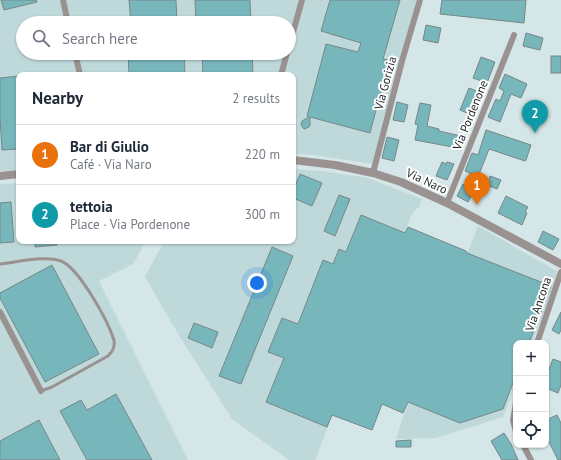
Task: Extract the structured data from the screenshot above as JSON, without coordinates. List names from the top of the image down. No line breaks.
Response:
{"streets":{"street":["Via Gorizia","Via Pordenone","Via Naro","Via Ancona"]},"crossings":[["Via Gorizia","Via Naro"],["Via Pordenone","Via Naro"]],"page":{"search":"Search here","heading":["Nearby","2 results"],"pins":["2","1"],"list":[{"mark":"1","name":"Bar di Giulio","note":"Café · Via Naro","value":"220 m"},{"mark":"2","name":"tettoia","note":"Place · Via Pordenone","value":"300 m"}],"map_buttons":["+","−"]}}
